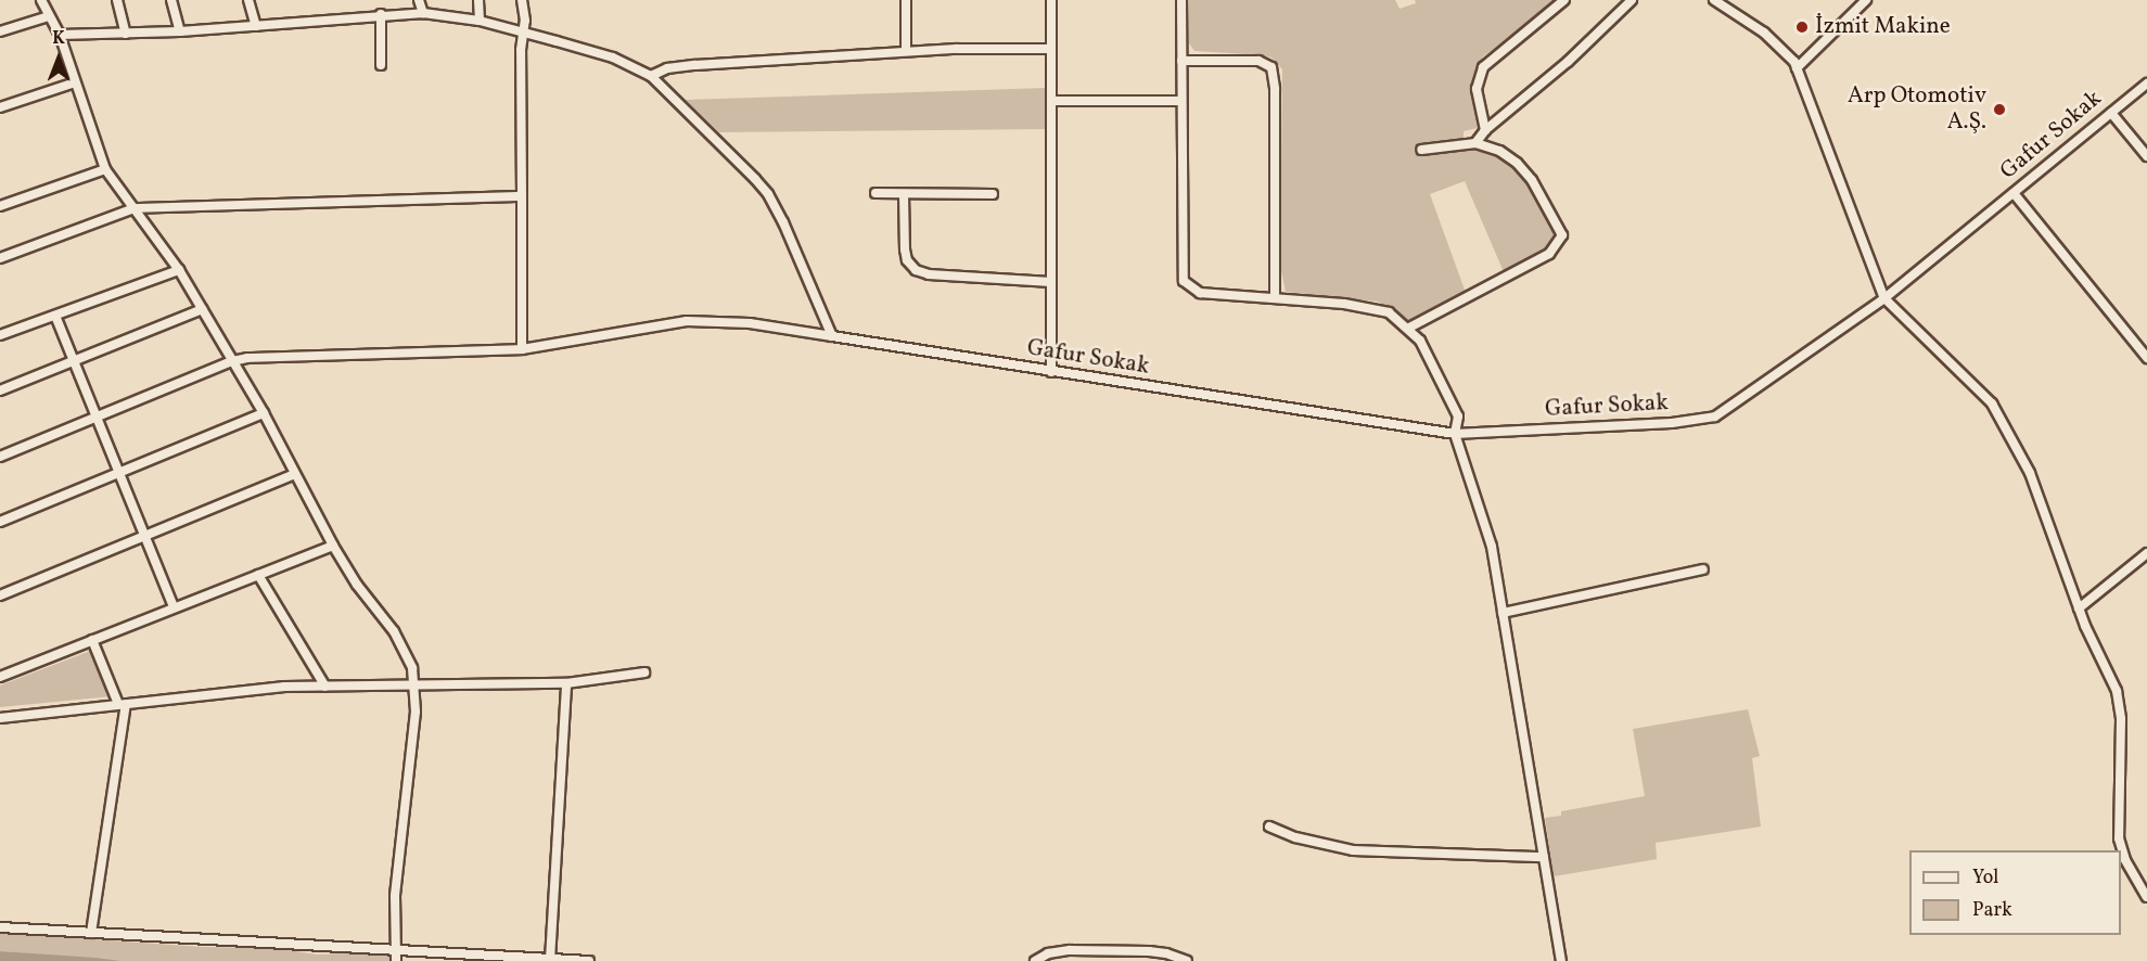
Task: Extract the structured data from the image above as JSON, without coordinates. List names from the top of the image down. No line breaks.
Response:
{"streets":{"street":["Gafur Sokak"]},"places":["İzmit Makine","Arp Otomotiv A.Ş."],"legend":["Yol","Park"],"north":"top"}
